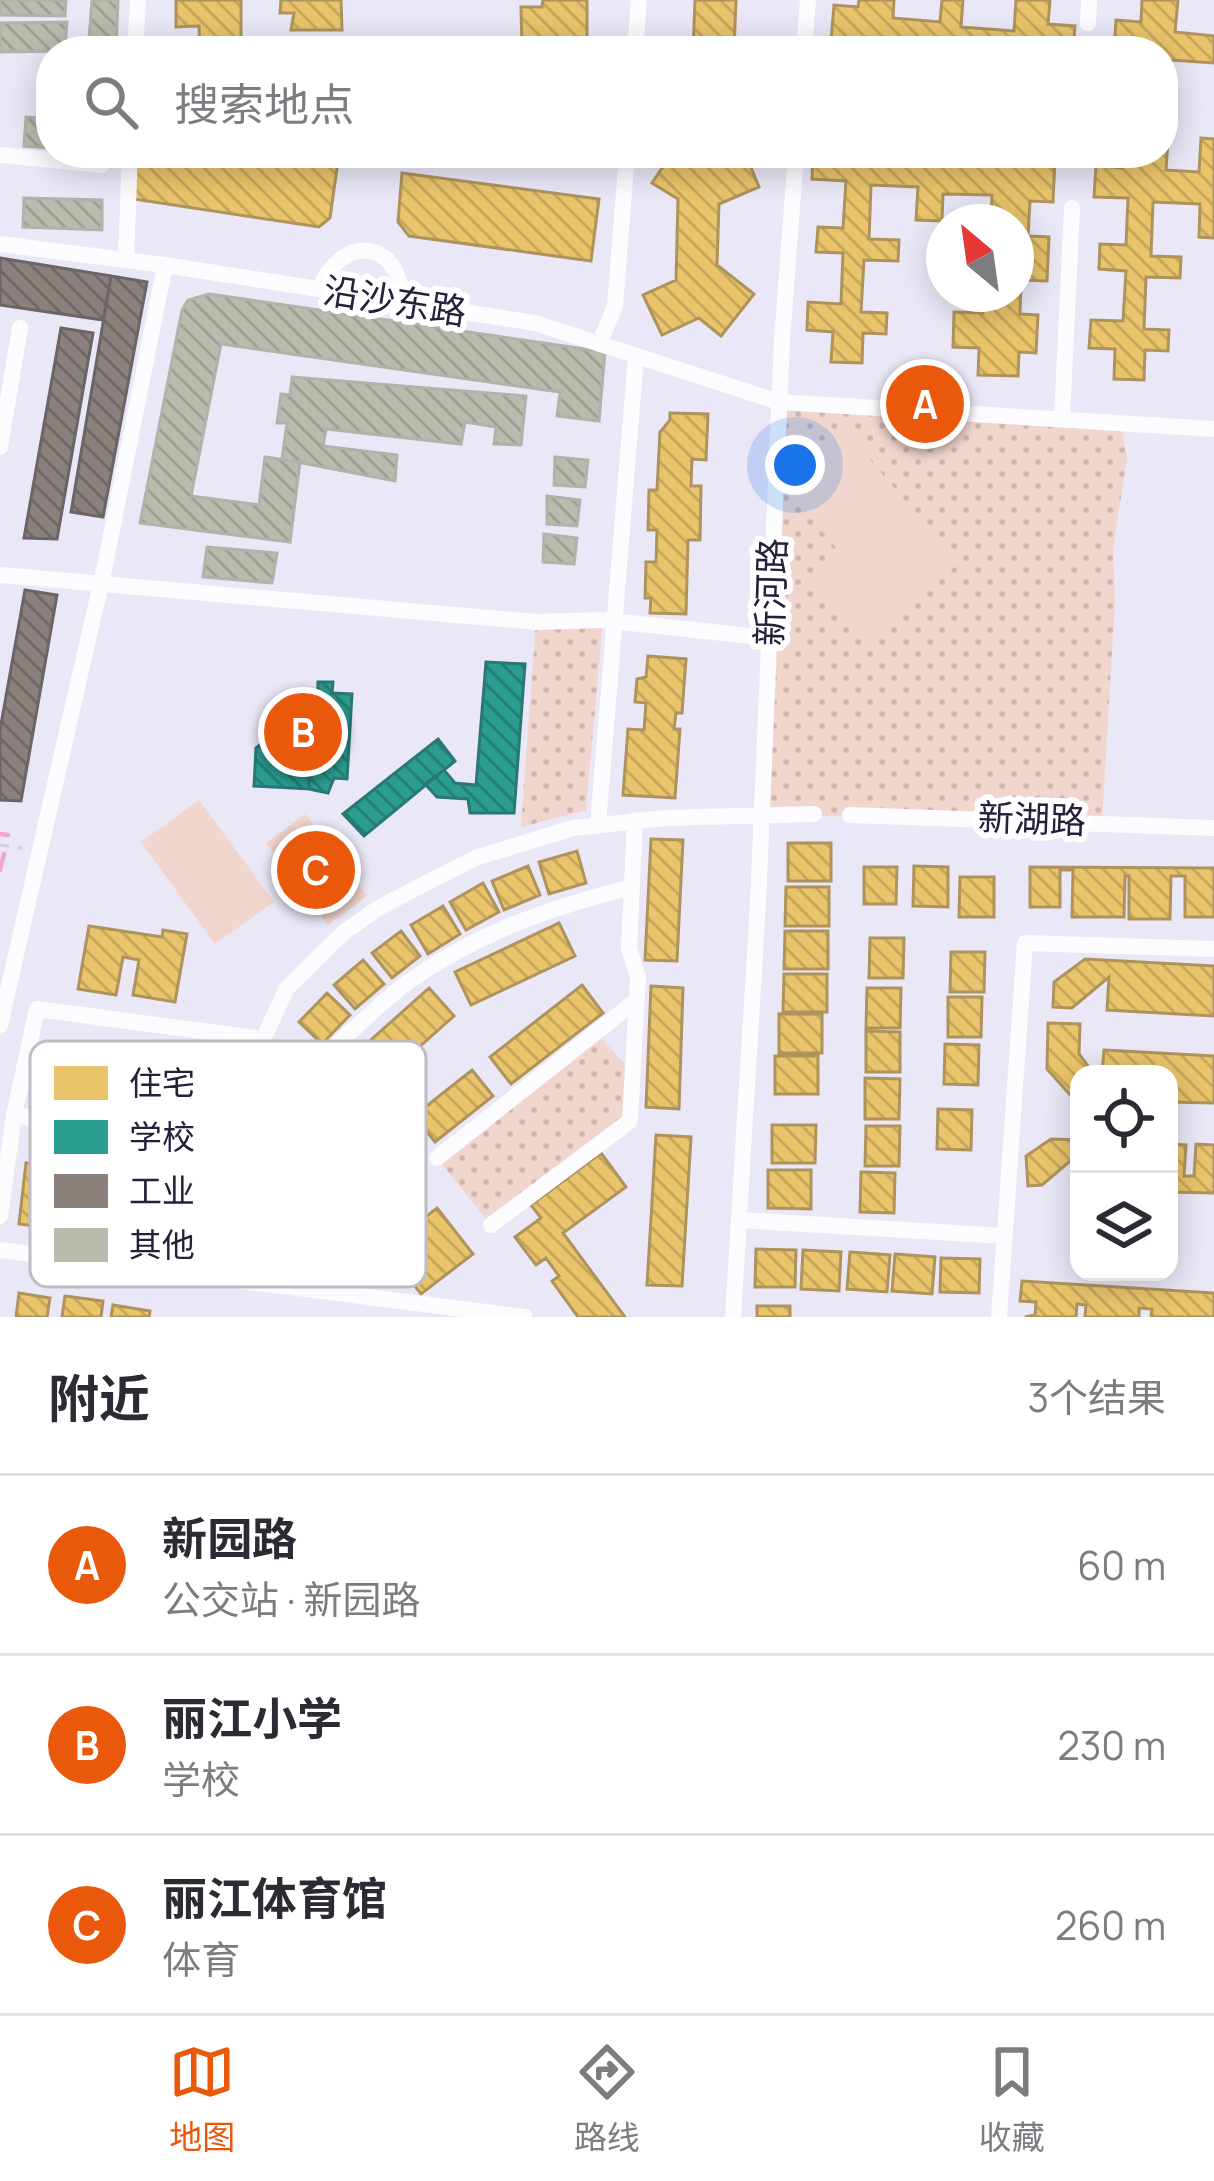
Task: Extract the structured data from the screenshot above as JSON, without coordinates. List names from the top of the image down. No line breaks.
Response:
{"streets":{"street":["沿沙东路","新河路","新湖路"]},"crossings":[["沿沙东路","新河路"]],"legend":["住宅","学校","工业","其他"],"north":"top left","page":{"search":"搜索地点","pins":["A","B","C"],"heading":["附近","3个结果"],"list":[{"mark":"A","name":"新园路","note":"公交站 · 新园路","value":"60 m"},{"mark":"B","name":"丽江小学","note":"学校","value":"230 m"},{"mark":"C","name":"丽江体育馆","note":"体育","value":"260 m"}],"nav":["地图","路线","收藏"]}}
